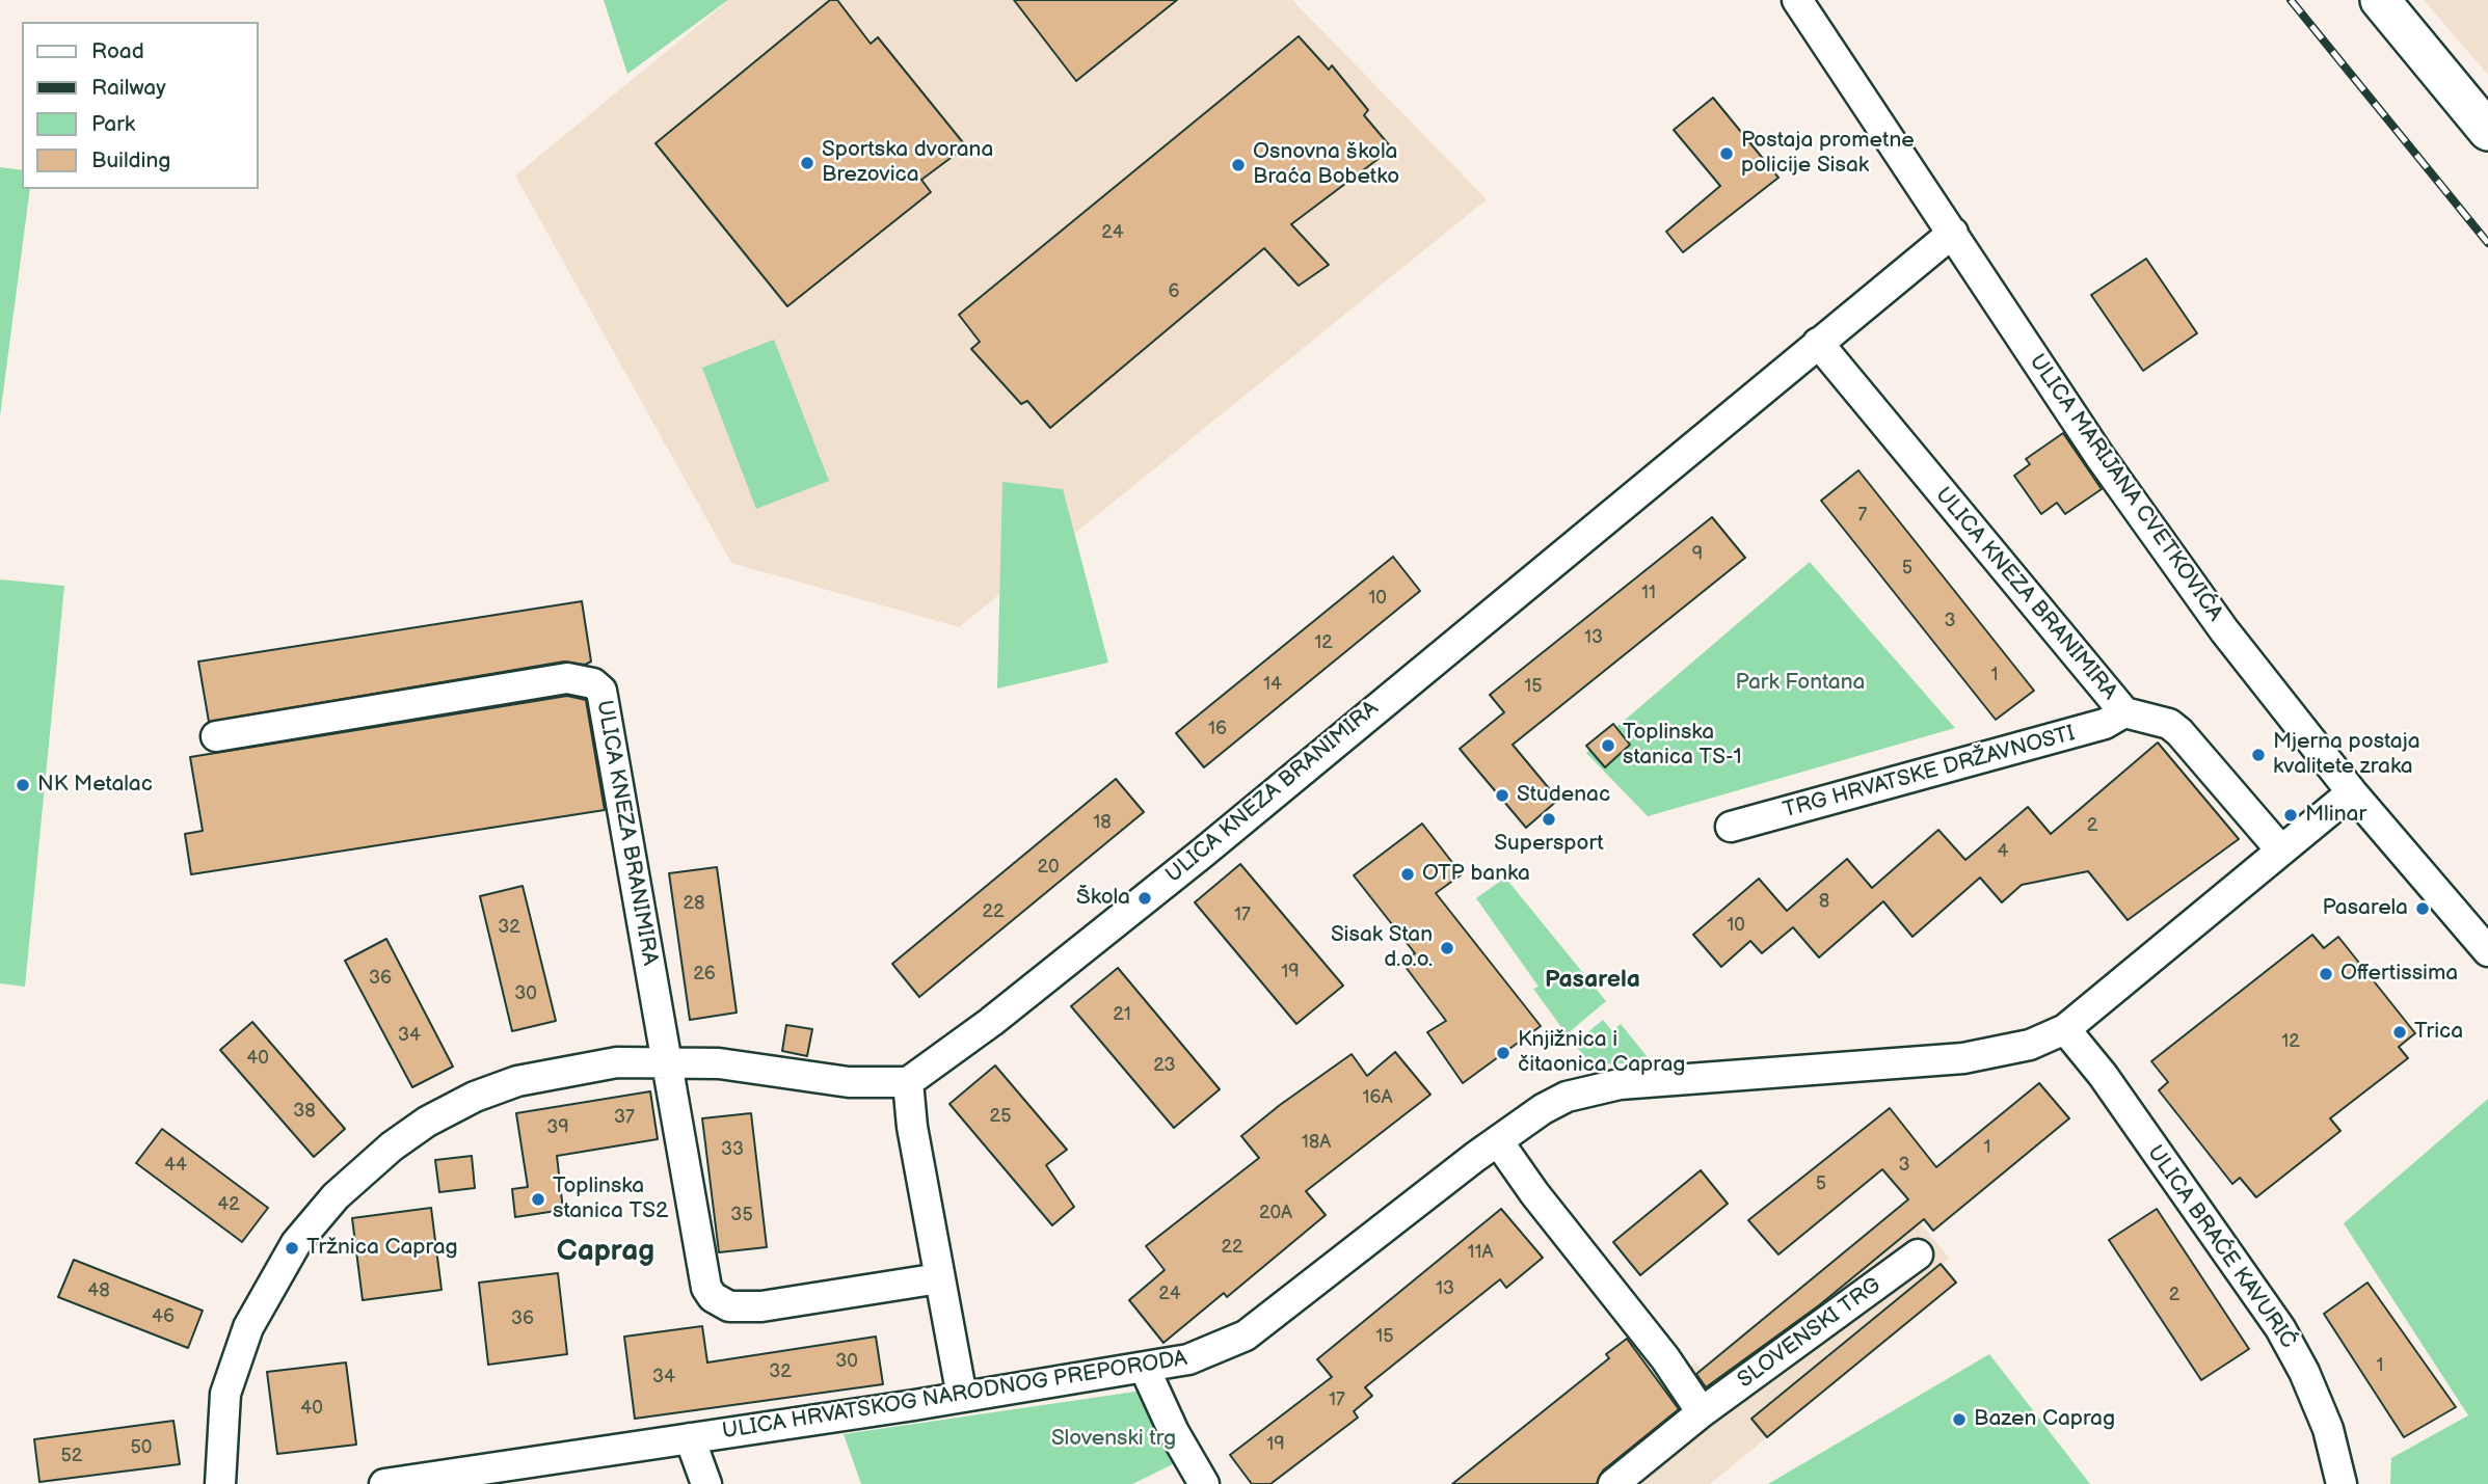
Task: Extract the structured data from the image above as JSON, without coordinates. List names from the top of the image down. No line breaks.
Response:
{"streets":{"street":["ULICA MARIJANA CVETKOVIĆA","ULICA KNEZA BRANIMIRA","TRG HRVATSKE DRŽAVNOSTI","ULICA BRAĆE KAVURIĆ","SLOVENSKI TRG","ULICA HRVATSKOG NARODNOG PREPORODA"]},"crossings":[["ULICA MARIJANA CVETKOVIĆA","ULICA KNEZA BRANIMIRA"],["ULICA MARIJANA CVETKOVIĆA","ULICA HRVATSKOG NARODNOG PREPORODA"],["ULICA KNEZA BRANIMIRA","TRG HRVATSKE DRŽAVNOSTI"],["ULICA KNEZA BRANIMIRA","ULICA HRVATSKOG NARODNOG PREPORODA"],["ULICA BRAĆE KAVURIĆ","ULICA HRVATSKOG NARODNOG PREPORODA"]],"districts":["Pasarela","Caprag"],"parks":["Park Fontana","Slovenski trg"],"places":["Postaja prometne policije Sisak","Sportska dvorana Brezovica","Osnovna škola Braća Bobetko","Toplinska stanica TS-1","Mjerna postaja kvalitete zraka","NK Metalac","Studenac","Mlinar","Supersport","OTP banka","Škola","Pasarela","Sisak Stan d.o.o.","Offertissima","Trica","Knjižnica i čitaonica Caprag","Toplinska stanica TS2","Tržnica Caprag","Bazen Caprag"],"house_numbers":["24","6","7","9","5","11","10","3","13","12","1","14","15","16","18","2","4","20","8","28","22","17","10","32","19","26","36","30","21","34","12","40","23","16A","38","25","37","39","18A","1","33","44","3","5","42","20A","35","22","11A","13","48","24","2","46","36","15","30","1","32","34","17","40","19","50","52"],"legend":["Road","Railway","Park","Building"]}
